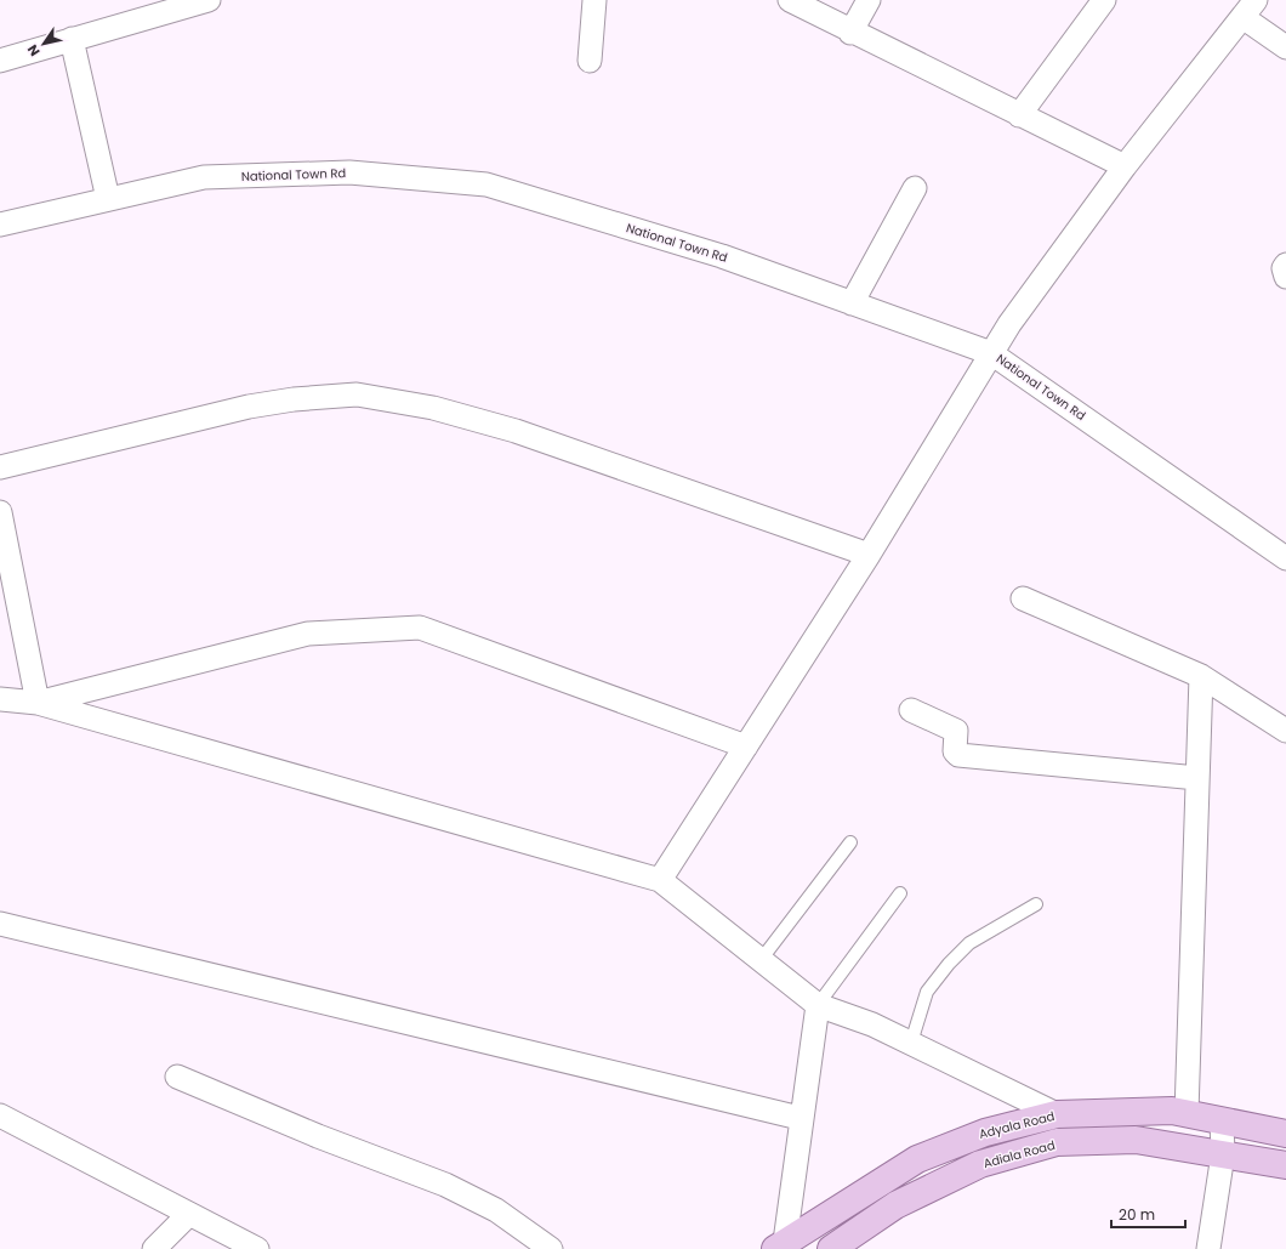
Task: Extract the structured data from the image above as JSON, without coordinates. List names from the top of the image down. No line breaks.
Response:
{"streets":{"main road":["Adyala Road","Adiala Road"],"street":["National Town Rd"]},"scale_bar":"20 m","north":"bottom left"}
